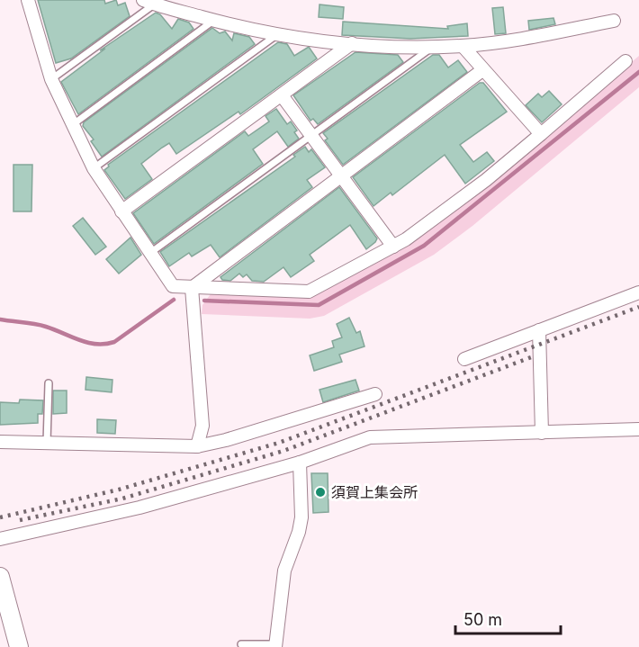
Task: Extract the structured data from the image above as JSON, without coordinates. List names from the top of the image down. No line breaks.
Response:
{"places":["須賀上集会所"],"scale_bar":"50 m"}
